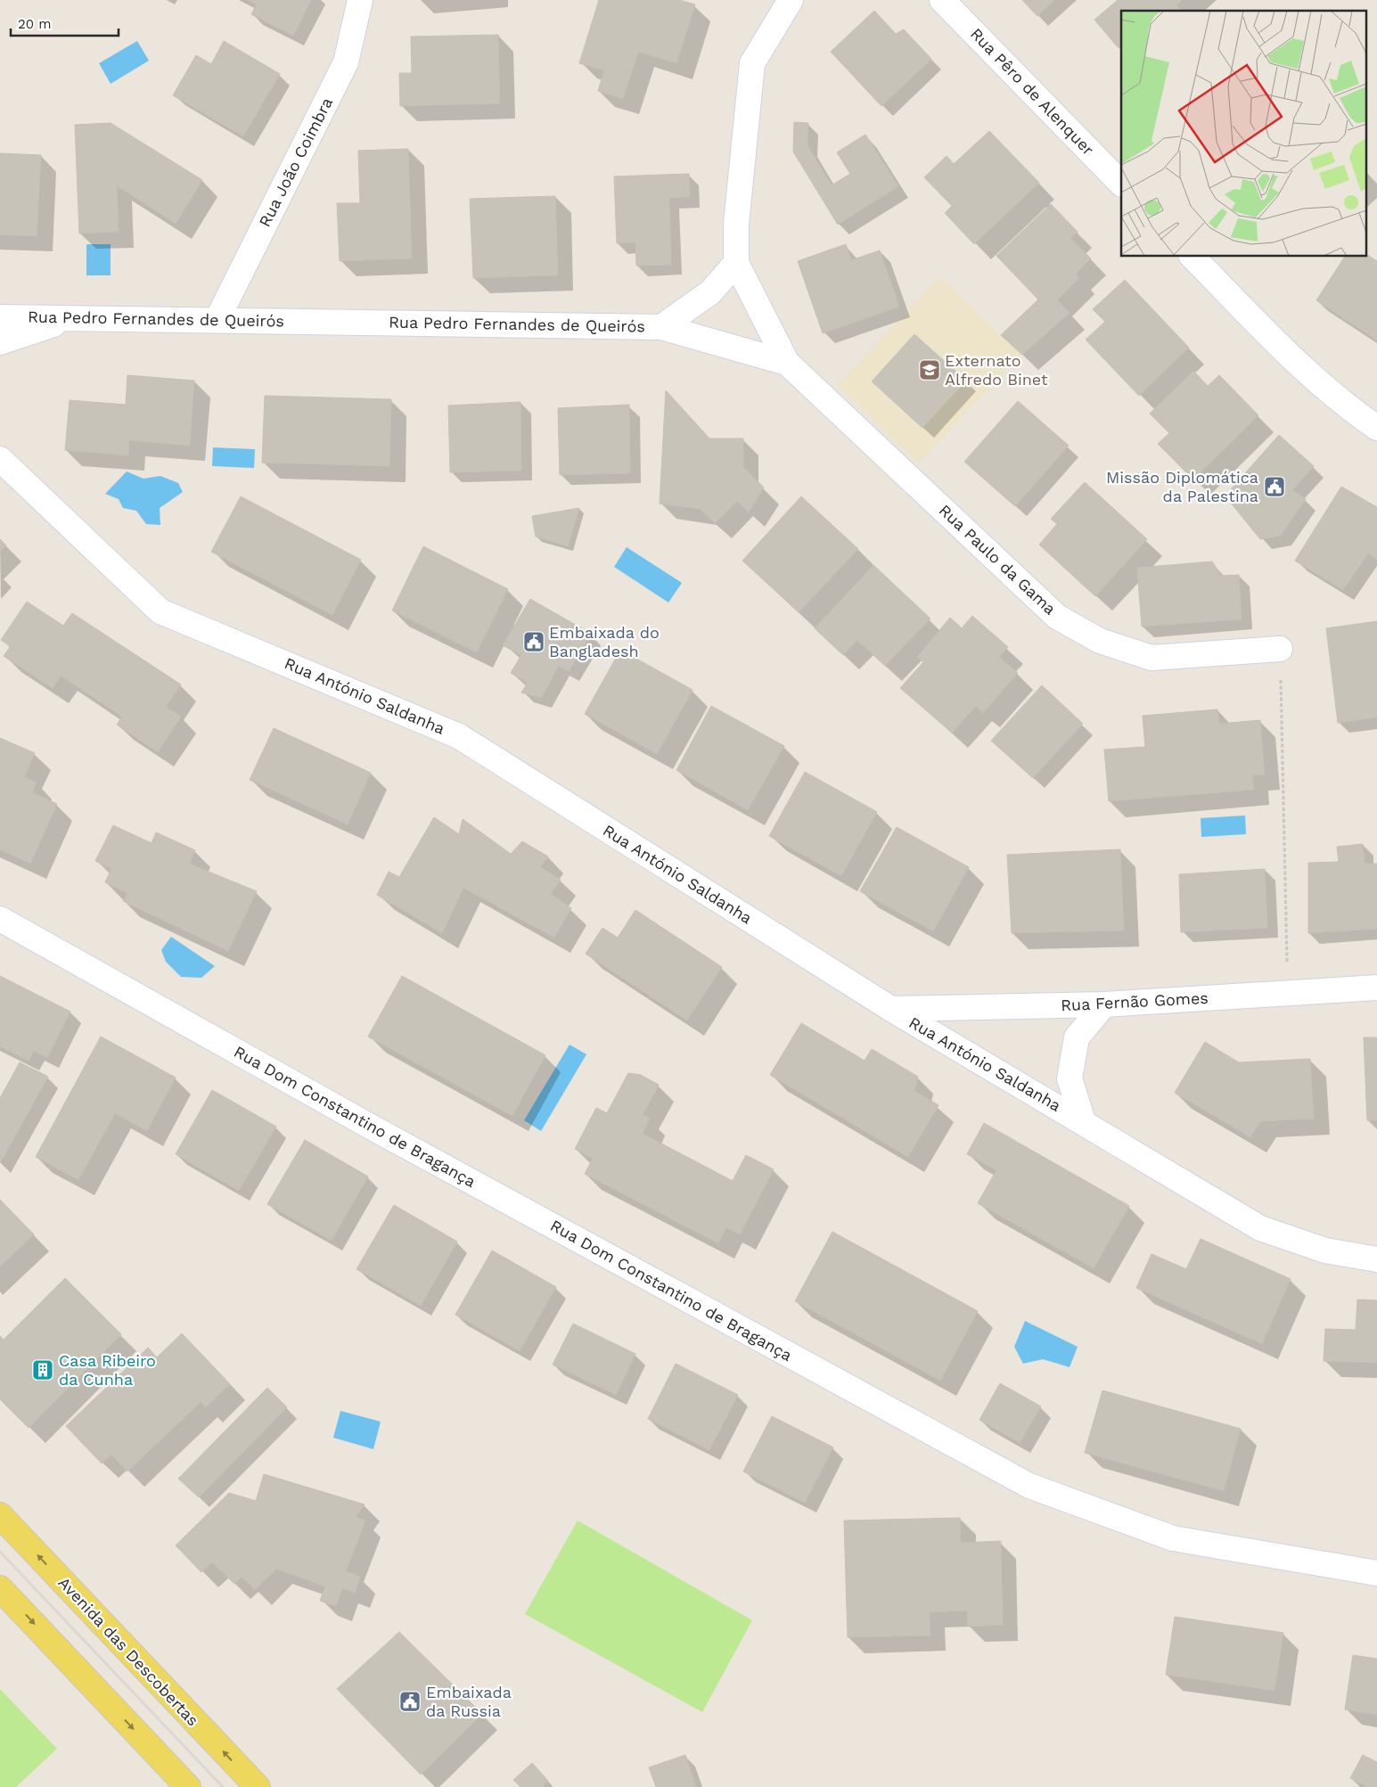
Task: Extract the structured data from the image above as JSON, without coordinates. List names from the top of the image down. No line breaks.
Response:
{"streets":{"main road":["Avenida das Descobertas"],"street":["Rua Pêro de Alenquer","Rua João Coimbra","Rua Pedro Fernandes de Queirós","Rua Paulo da Gama","Rua António Saldanha","Rua Fernão Gomes","Rua Dom Constantino de Bragança"]},"crossings":[["Rua João Coimbra","Rua Pedro Fernandes de Queirós"],["Rua Pedro Fernandes de Queirós","Rua Paulo da Gama"],["Rua António Saldanha","Rua Fernão Gomes"]],"places":{"school or university":["Externato Alfredo Binet"],"public building":["Missão Diplomática da Palestina","Embaixada do Bangladesh","Embaixada da Russia"],"building":["Casa Ribeiro da Cunha"]},"scale_bar":"20 m"}
